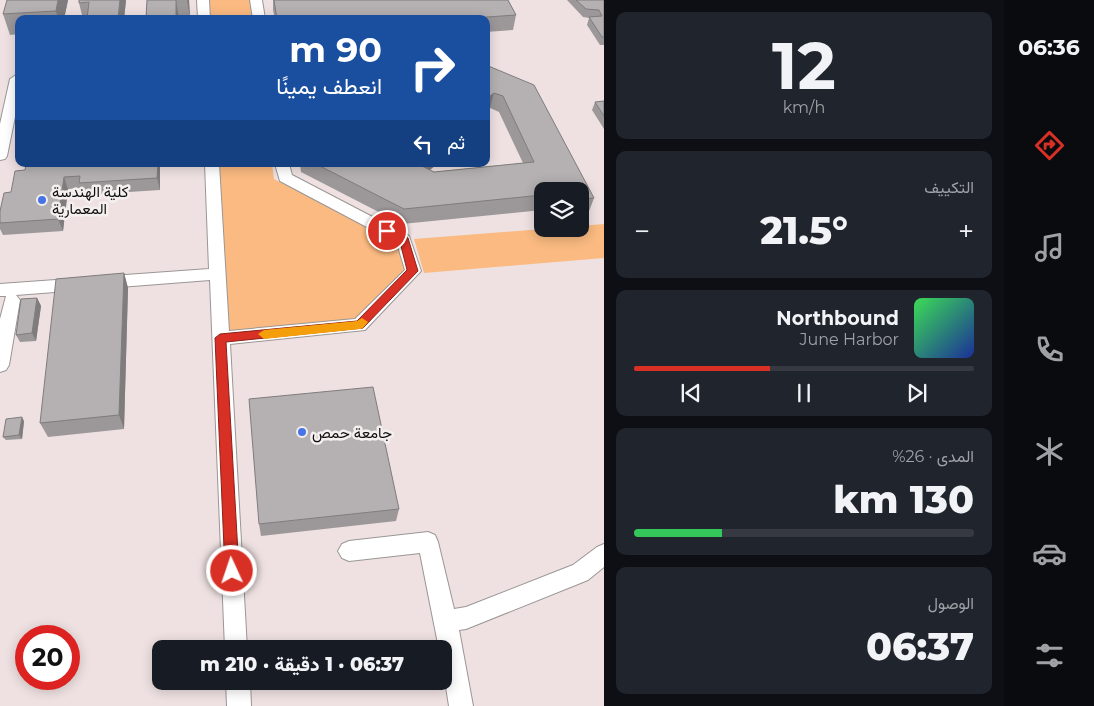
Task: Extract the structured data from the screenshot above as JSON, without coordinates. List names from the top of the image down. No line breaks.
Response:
{"places":["كلية الهندسة المعمارية","جامعة حمص"],"page":{"tabs":"06:36","tile":[["12","km/h"],"التكييف",["المدى · 26%","130 km"],["الوصول","06:37"]],"turn":["90 m","انعطف يمينًا"],"then":"ثم","heat":["−","21.5°","+"],"song":["Northbound","June Harbor"],"limit":"20","trip":"06:37 · 1 دقيقة · 210 m"}}
